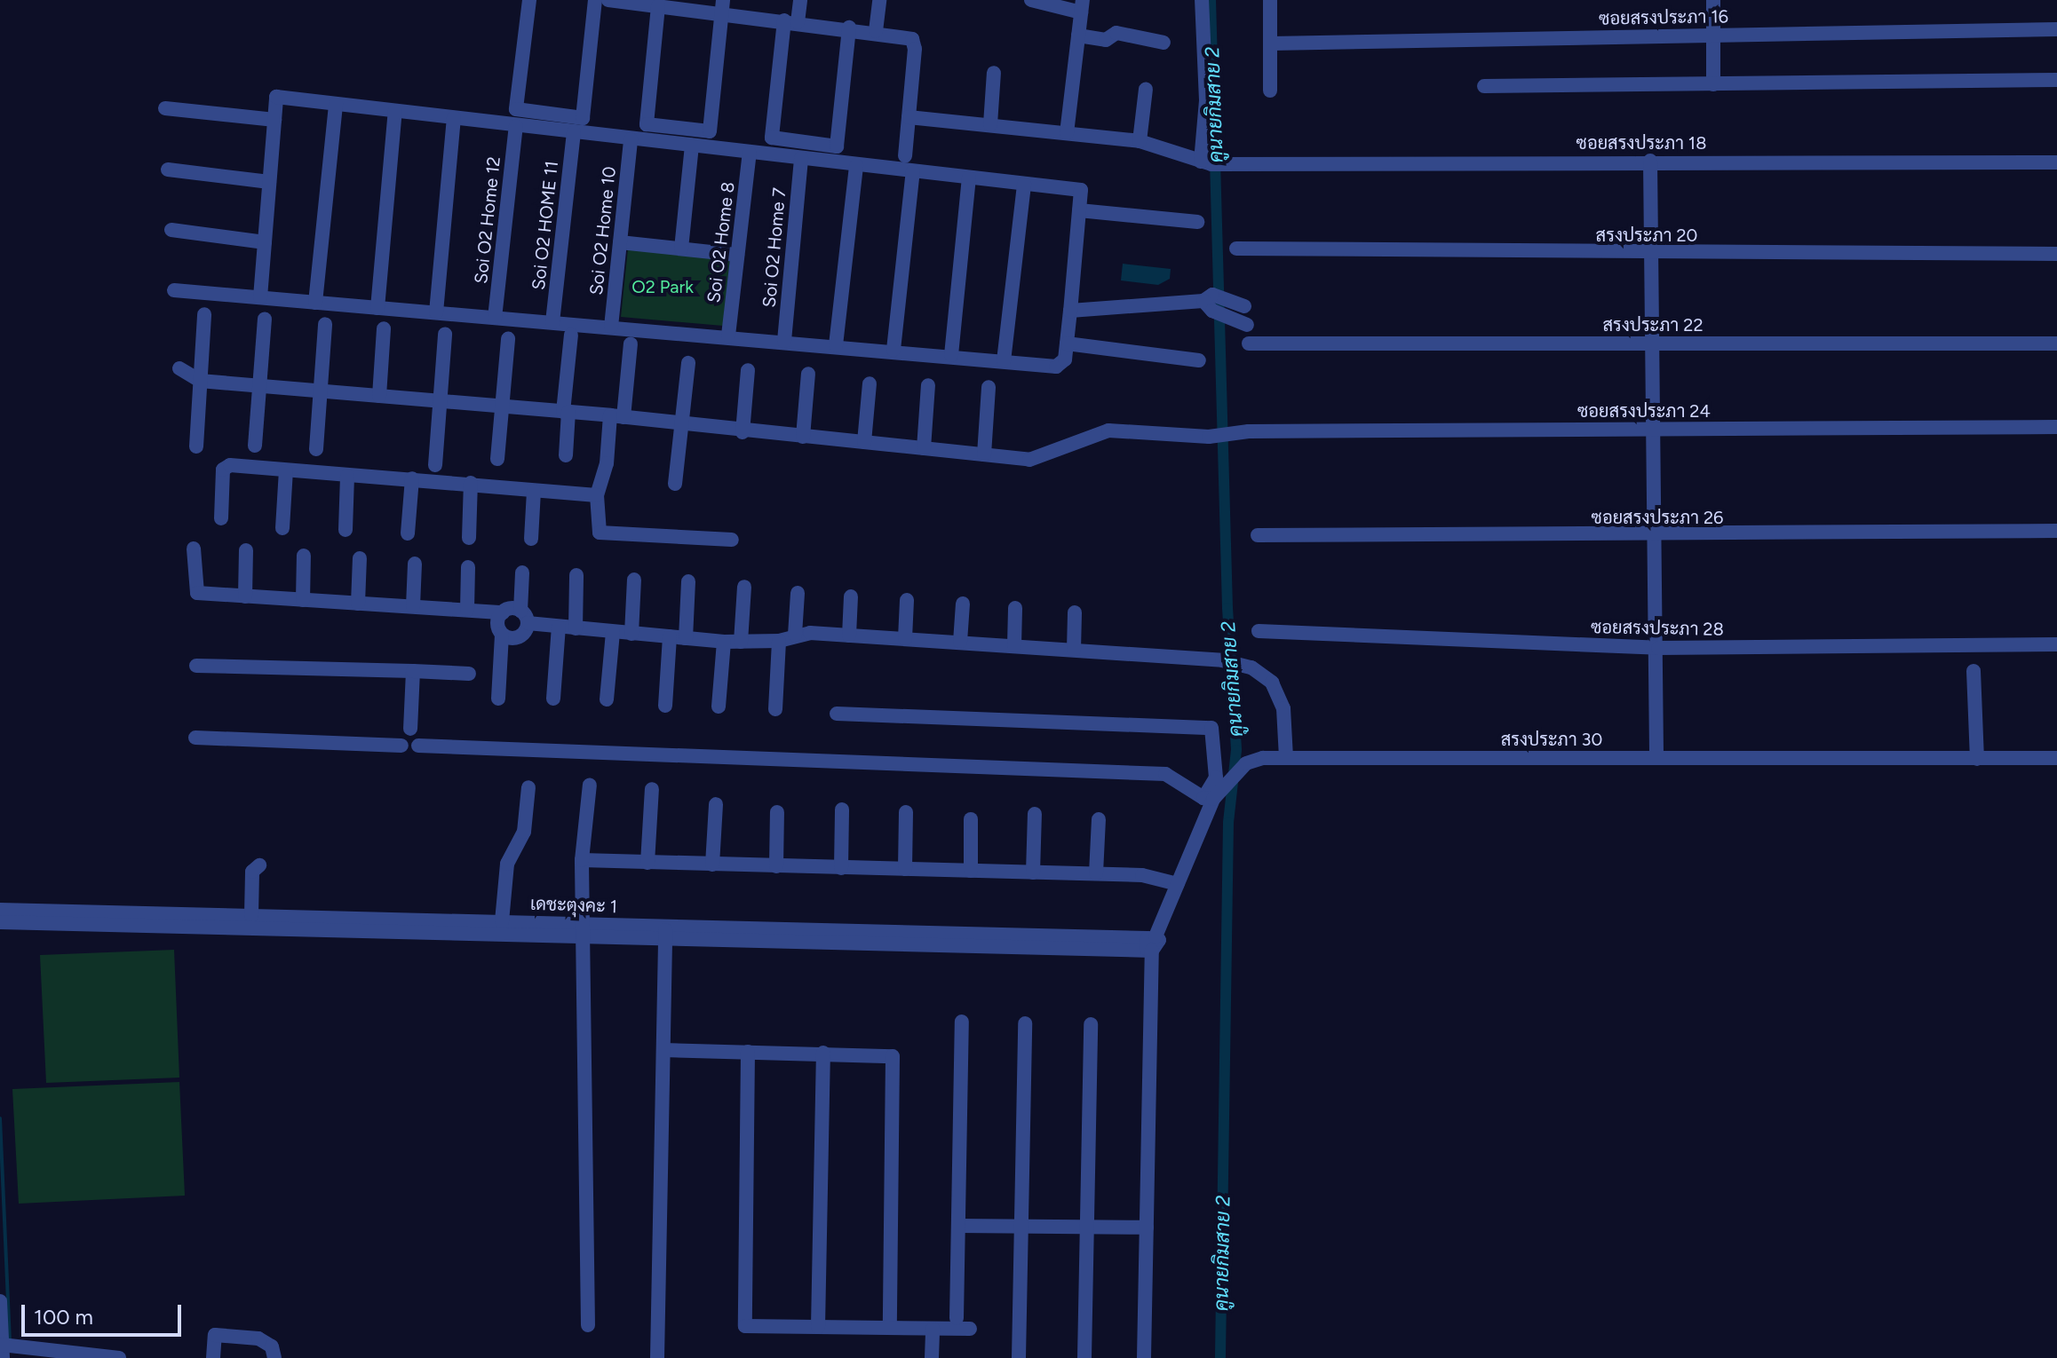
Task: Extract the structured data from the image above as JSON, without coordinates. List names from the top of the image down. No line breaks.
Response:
{"streets":{"street":["ซอยสรงประภา 16","ซอยสรงประภา 18","Soi O2 Home 12","Soi O2 HOME 11","Soi O2 Home 10","สรงประภา 20","Soi O2 Home 8","Soi O2 Home 7","สรงประภา 22","ซอยสรงประภา 24","ซอยสรงประภา 26","ซอยสรงประภา 28","สรงประภา 30","เดชะตุงคะ 1"]},"crossings":[["สรงประภา 30","เดชะตุงคะ 1"]],"water":["คูนายกิมสาย 2"],"parks":["O2 Park"],"scale_bar":"100 m"}
